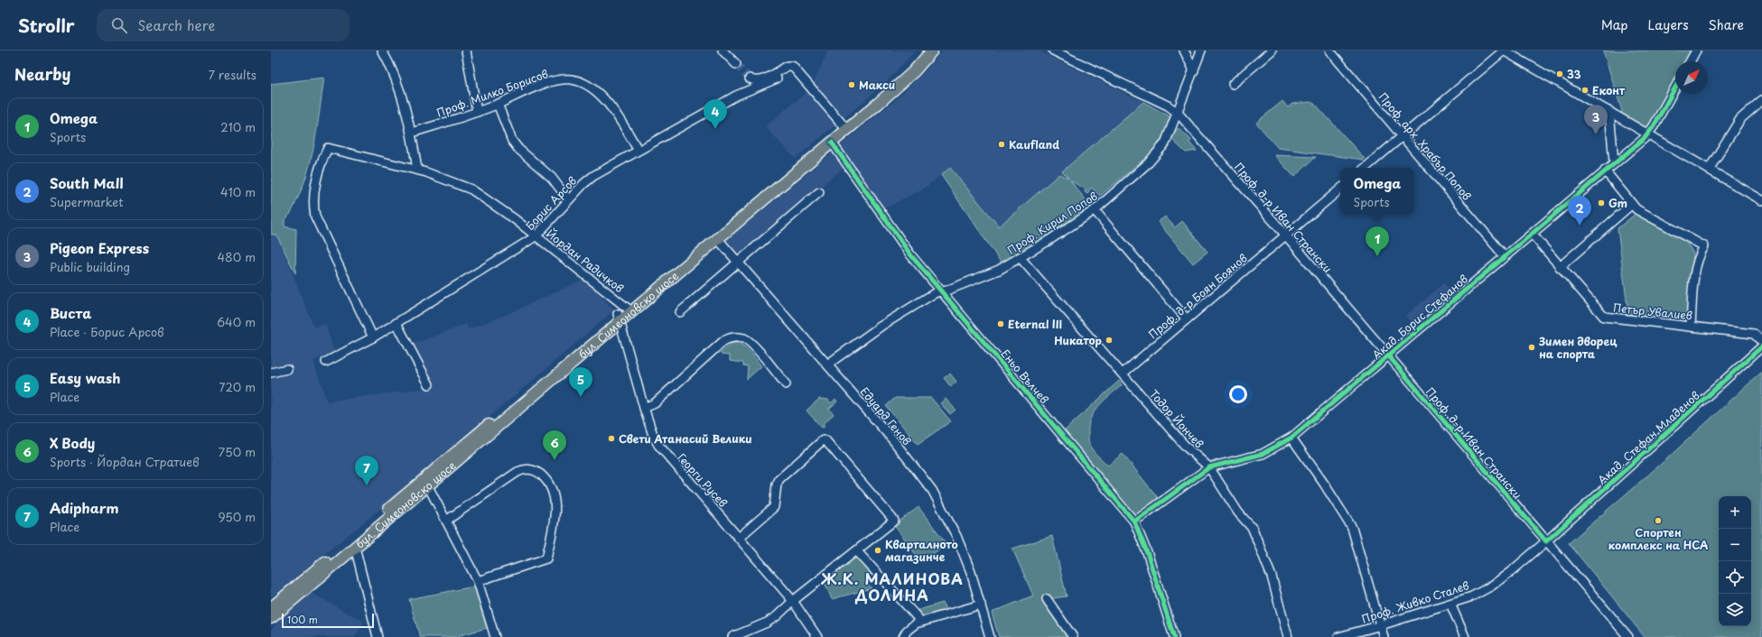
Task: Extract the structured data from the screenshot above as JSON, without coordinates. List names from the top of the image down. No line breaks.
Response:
{"streets":{"main road":["бул. Симеоновско шосе"],"street":["Проф. Милко Борисов","Проф. арх. Храбър Попов","Борис Арсов","Проф. д-р Иван Странски","Проф. Кирил Попов","Йордан Радичков","Проф. д-р Боян Боянов","Петър Увалиев","Акад. Борис Стефанов","Еньо Вълчев","Едуард Генов","Тодор Йончев","Акад. Стефан Младенов","Георги Русев","Проф. Живко Сталев"]},"crossings":[["Проф. арх. Храбър Попов","Акад. Борис Стефанов"],["Борис Арсов","Йордан Радичков"],["Проф. д-р Иван Странски","Проф. Кирил Попов"],["Проф. д-р Иван Странски","Проф. д-р Боян Боянов"],["Проф. д-р Иван Странски","Акад. Борис Стефанов"],["Проф. д-р Иван Странски","Акад. Стефан Младенов"],["Проф. д-р Иван Странски","Проф. Живко Сталев"],["Проф. Кирил Попов","Еньо Вълчев"],["Проф. Кирил Попов","Едуард Генов"],["Проф. Кирил Попов","Тодор Йончев"],["Йордан Радичков","бул. Симеоновско шосе"],["Йордан Радичков","Георги Русев"],["Проф. д-р Боян Боянов","Тодор Йончев"],["Петър Увалиев","Акад. Борис Стефанов"],["бул. Симеоновско шосе","Еньо Вълчев"],["бул. Симеоновско шосе","Едуард Генов"],["бул. Симеоновско шосе","Георги Русев"],["Акад. Борис Стефанов","Еньо Вълчев"],["Акад. Борис Стефанов","Тодор Йончев"],["Акад. Стефан Младенов","Проф. Живко Сталев"]],"districts":["Ж.К. МАЛИНОВА ДОЛИНА"],"places":["33","Макси","Еконт","Kaufland","Gm","Eternal III","Никатор","Зимен дворец на спорта","Свети Атанасий Велики","Спортен комплекс на НСА","Кварталното магазинче"],"scale_bar":"100 m","north":"top right","page":{"header":"Strollr","search":"Search here","nav":["Map","Layers","Share"],"heading":["Nearby","7 results"],"list":[{"mark":"1","name":"Omega","note":"Sports","value":"210 m"},{"mark":"2","name":"South Mall","note":"Supermarket","value":"410 m"},{"mark":"3","name":"Pigeon Express","note":"Public building","value":"480 m"},{"mark":"4","name":"Виста","note":"Place · Борис Арсов","value":"640 m"},{"mark":"5","name":"Easy wash","note":"Place","value":"720 m"},{"mark":"6","name":"X Body","note":"Sports · Йордан Стратиев","value":"750 m"},{"mark":"7","name":"Adipharm","note":"Place","value":"950 m"}],"pins":["4","3","2","1","5","6","7"],"popup":["Omega","Sports"],"map_buttons":["+","−"],"scale":"100 m"}}
